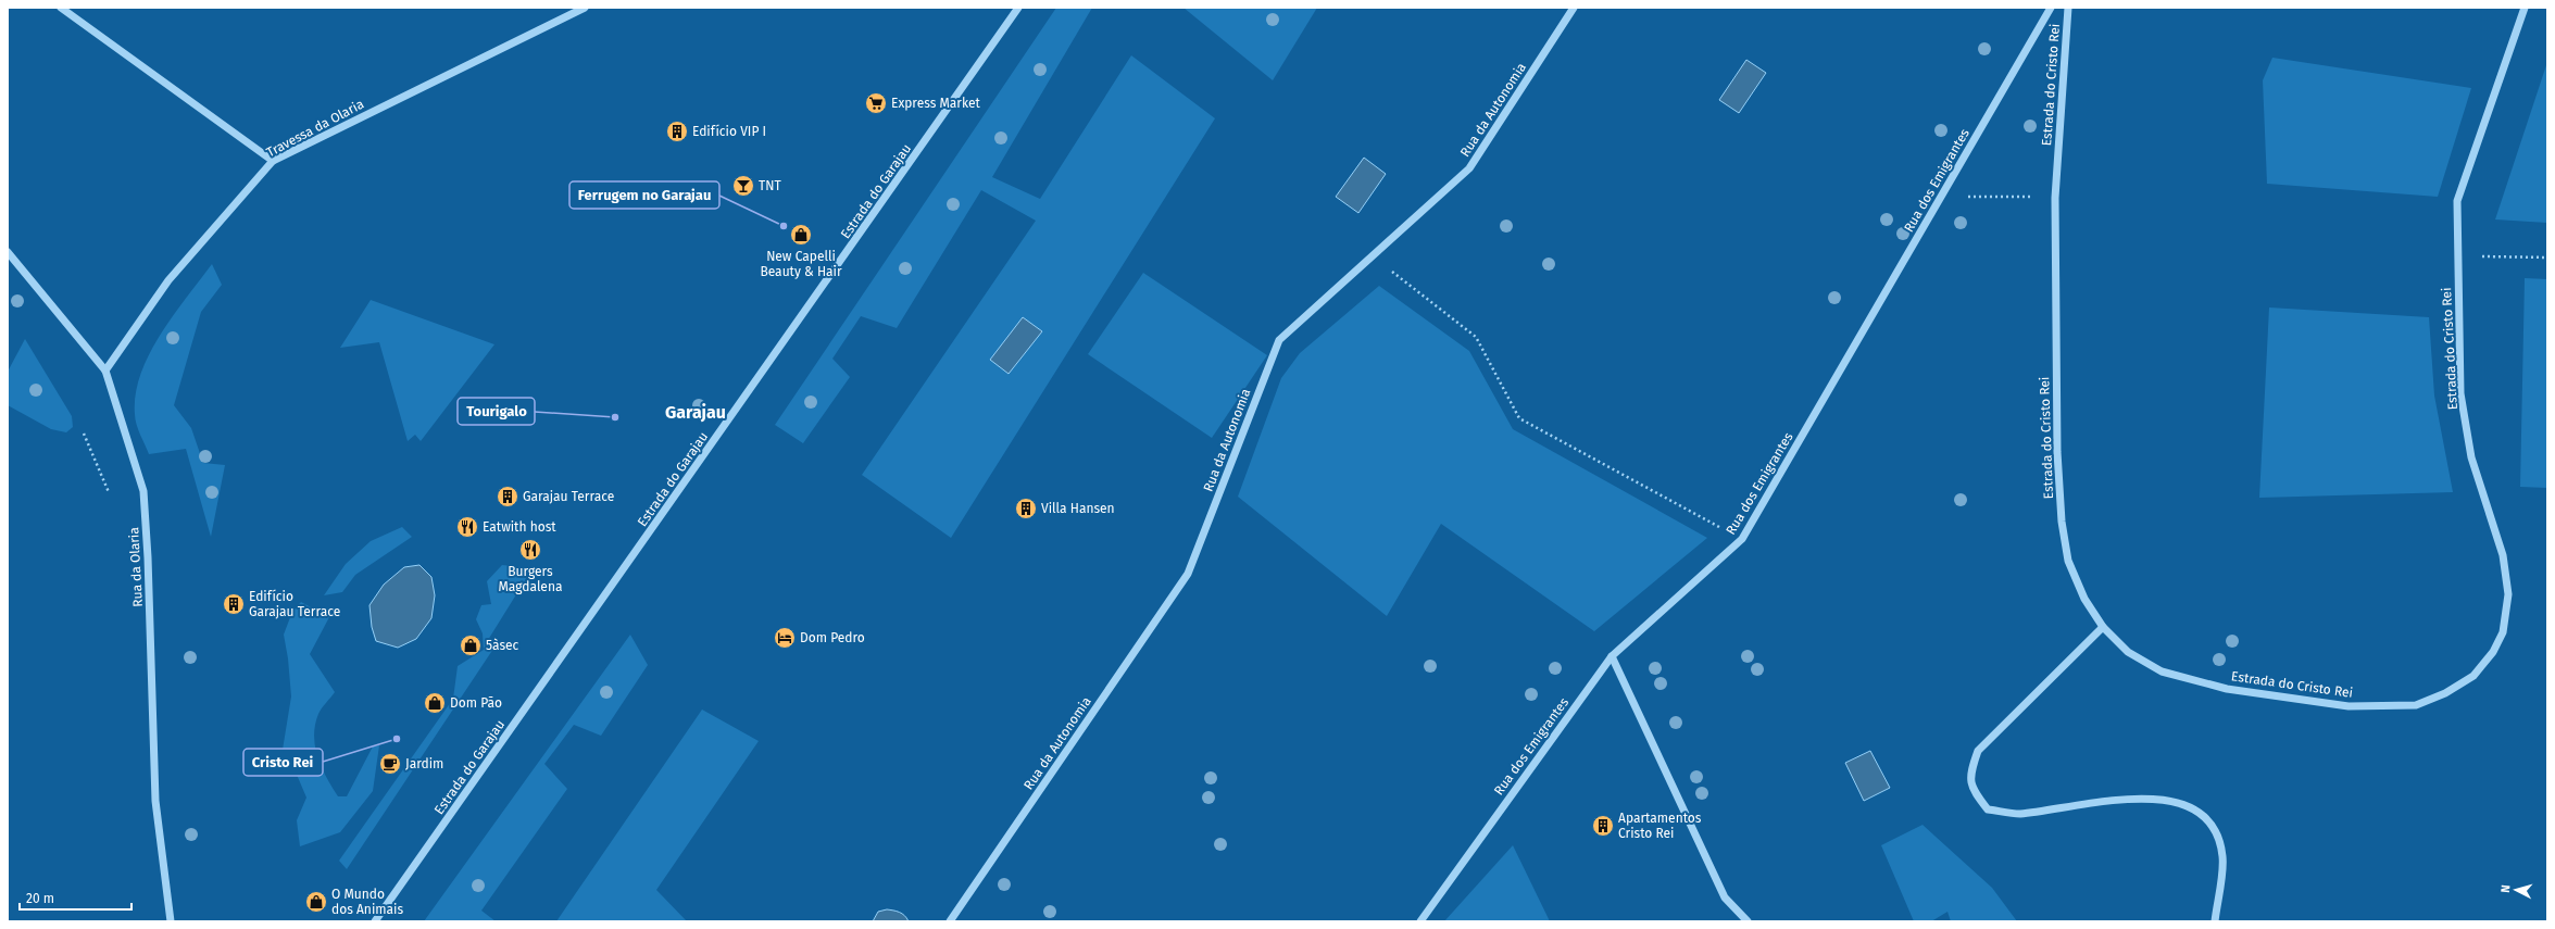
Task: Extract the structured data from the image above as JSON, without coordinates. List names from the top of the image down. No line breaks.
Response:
{"streets":{"street":["Estrada do Cristo Rei","Rua da Autonomia","Travessa da Olaria","Rua dos Emigrantes","Estrada do Garajau","Rua da Olaria"]},"crossings":[["Travessa da Olaria","Rua da Olaria"]],"districts":["Garajau"],"places":{"supermarket":["Express Market"],"building":["Edifício VIP I","Garajau Terrace","Villa Hansen","Edifício Garajau Terrace","Apartamentos Cristo Rei"],"bar":["TNT"],"other":["Ferrugem no Garajau","Tourigalo","Cristo Rei"],"shop":["New Capelli Beauty & Hair","5àsec","Dom Pão","O Mundo dos Animais"],"restaurant":["Eatwith host","Burgers Magdalena"],"hotel":["Dom Pedro"],"cafe":["Jardim"]},"scale_bar":"20 m","north":"left"}
